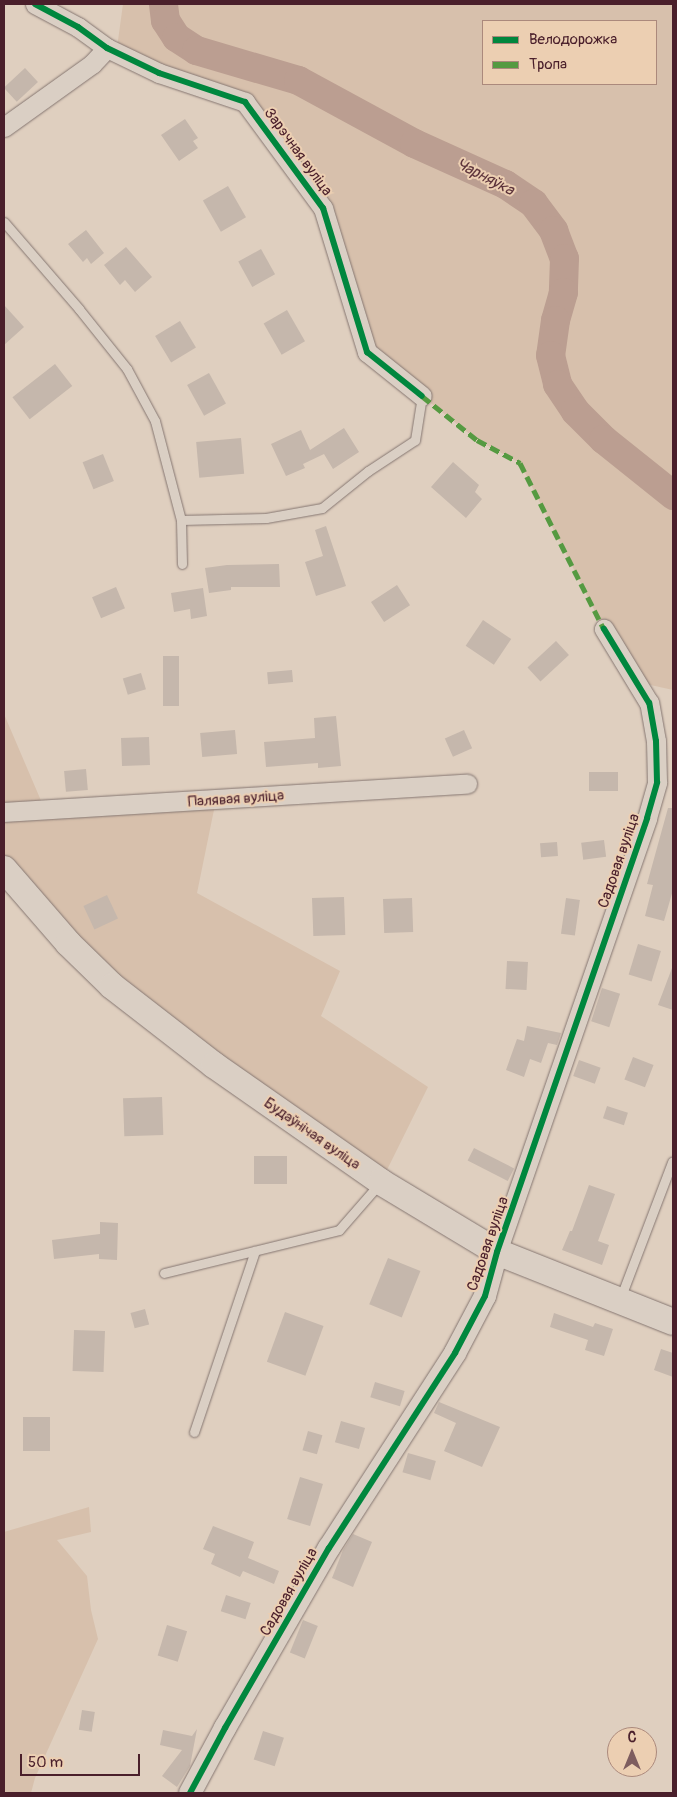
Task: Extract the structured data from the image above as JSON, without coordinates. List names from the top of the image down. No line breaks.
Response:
{"streets":{"main road":["Будаўнічая вуліца"],"street":["Зарэчная вуліца","Палявая вуліца","Садовая вуліца"]},"crossings":[["Садовая вуліца","Будаўнічая вуліца"]],"water":["Чарняўка"],"legend":["Велодорожка","Тропа"],"scale_bar":"50 m","north":"top"}
